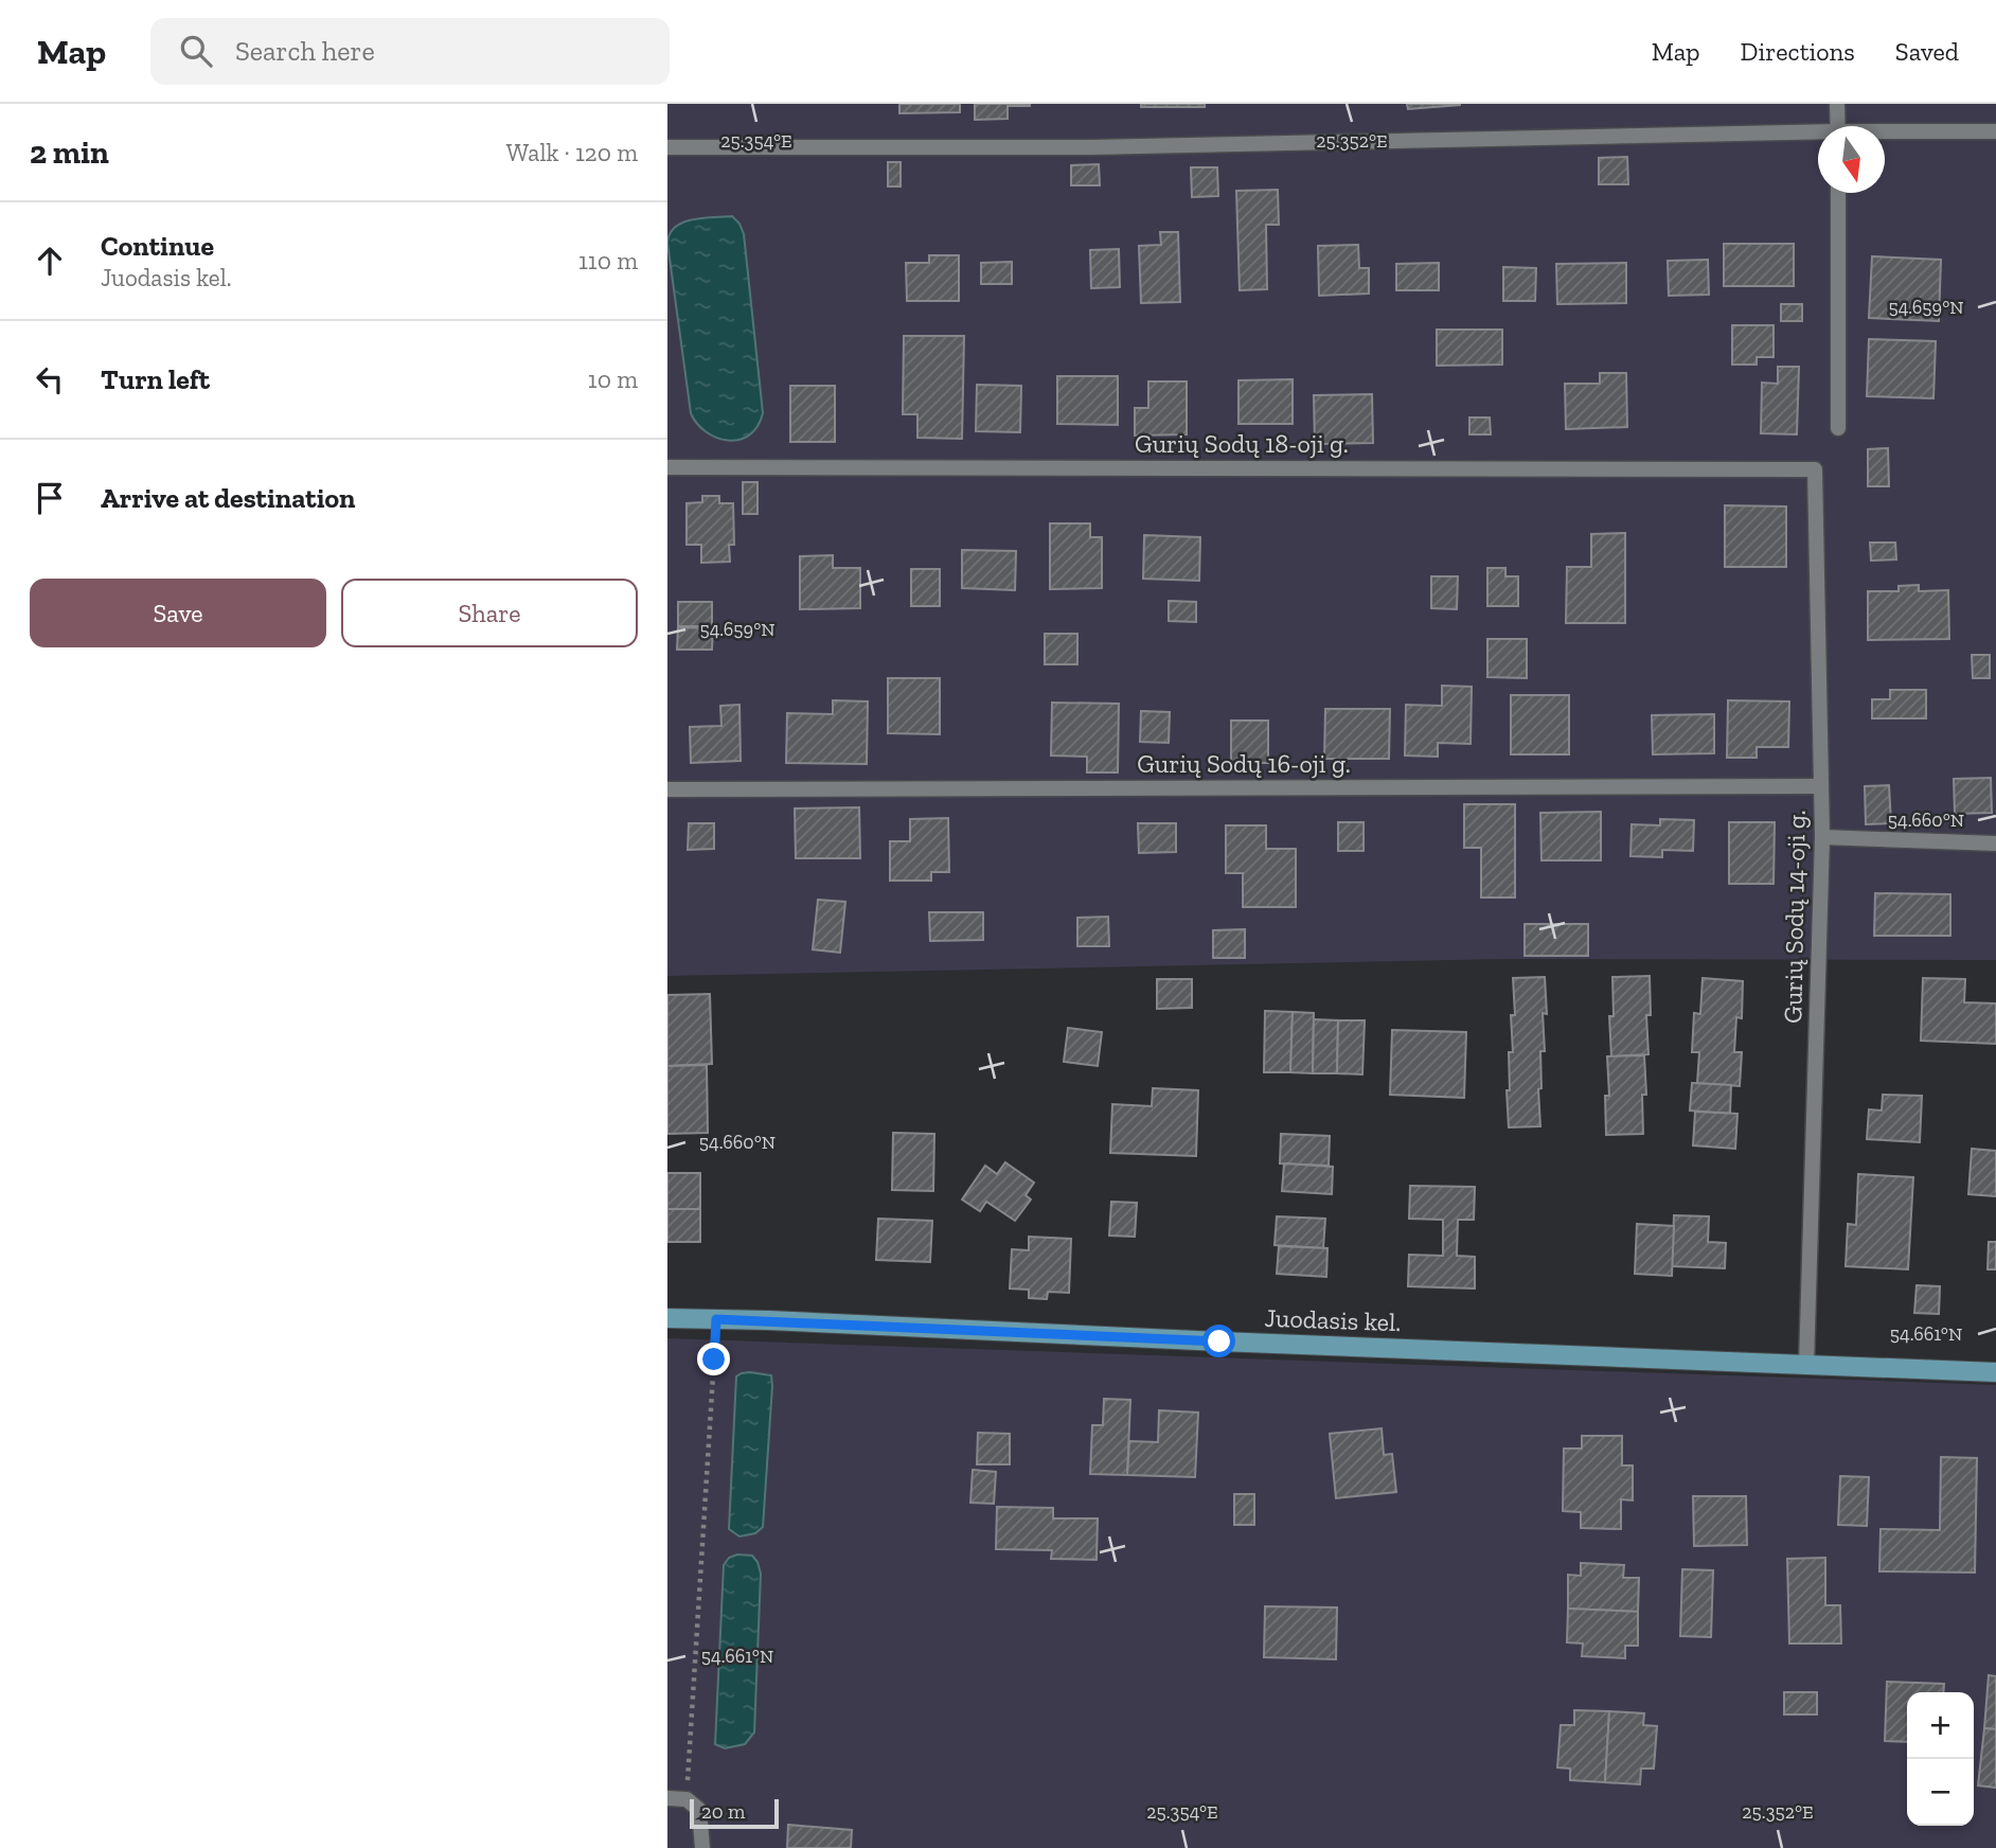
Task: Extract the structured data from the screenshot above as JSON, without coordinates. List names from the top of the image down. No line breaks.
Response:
{"streets":{"main road":["Juodasis kel."],"street":["Gurių Sodų 18-oji g.","Gurių Sodų 16-oji g.","Gurių Sodų 14-oji g."]},"crossings":[["Gurių Sodų 18-oji g.","Gurių Sodų 14-oji g."],["Gurių Sodų 16-oji g.","Gurių Sodų 14-oji g."],["Gurių Sodų 14-oji g.","Juodasis kel."]],"scale_bar":"20 m","north":"bottom","page":{"header":"Map","search":"Search here","nav":["Map","Directions","Saved"],"heading":["2 min","Walk · 120 m"],"list":[["Continue","Juodasis kel.","110 m"],["Turn left","10 m"],"Arrive at destination"],"buttons":["Save","Share"],"map_buttons":["+","−"],"scale":"20 m"},"coordinates":["25.354°E","25.352°E","54.659°N","54.660°N","54.661°N"]}
